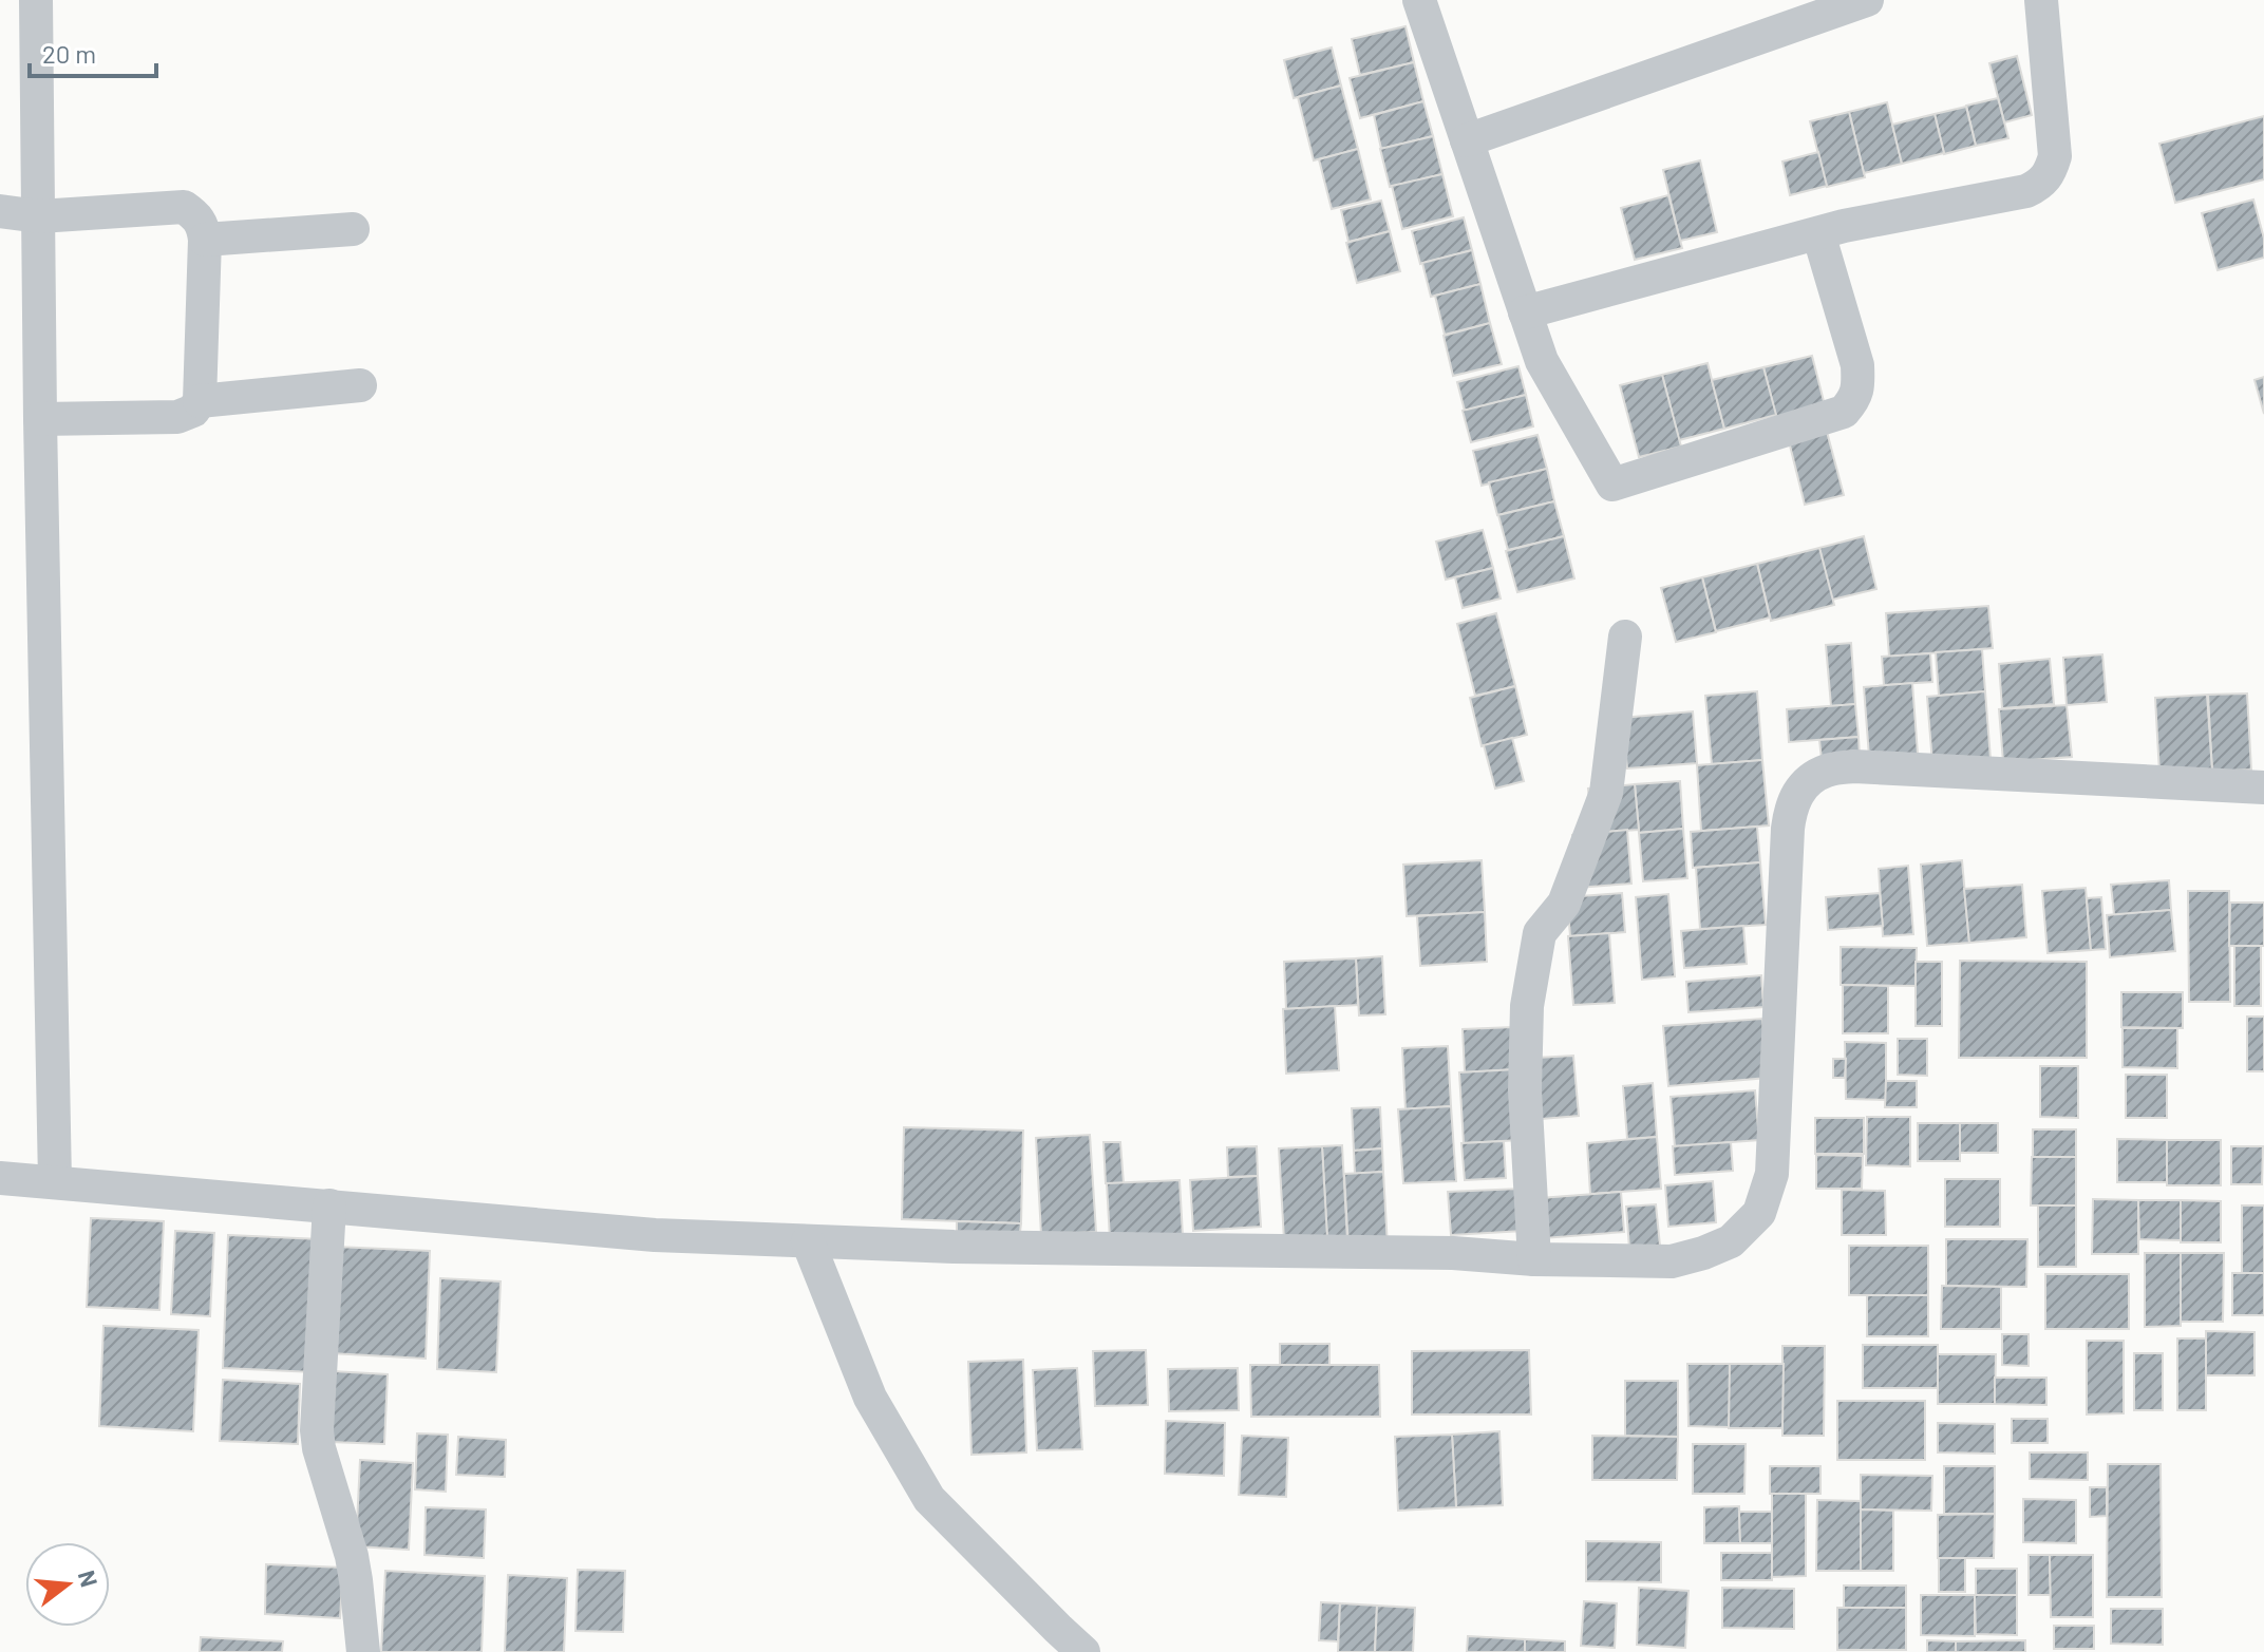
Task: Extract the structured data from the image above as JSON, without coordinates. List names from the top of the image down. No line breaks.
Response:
{"scale_bar":"20 m","north":"right"}
